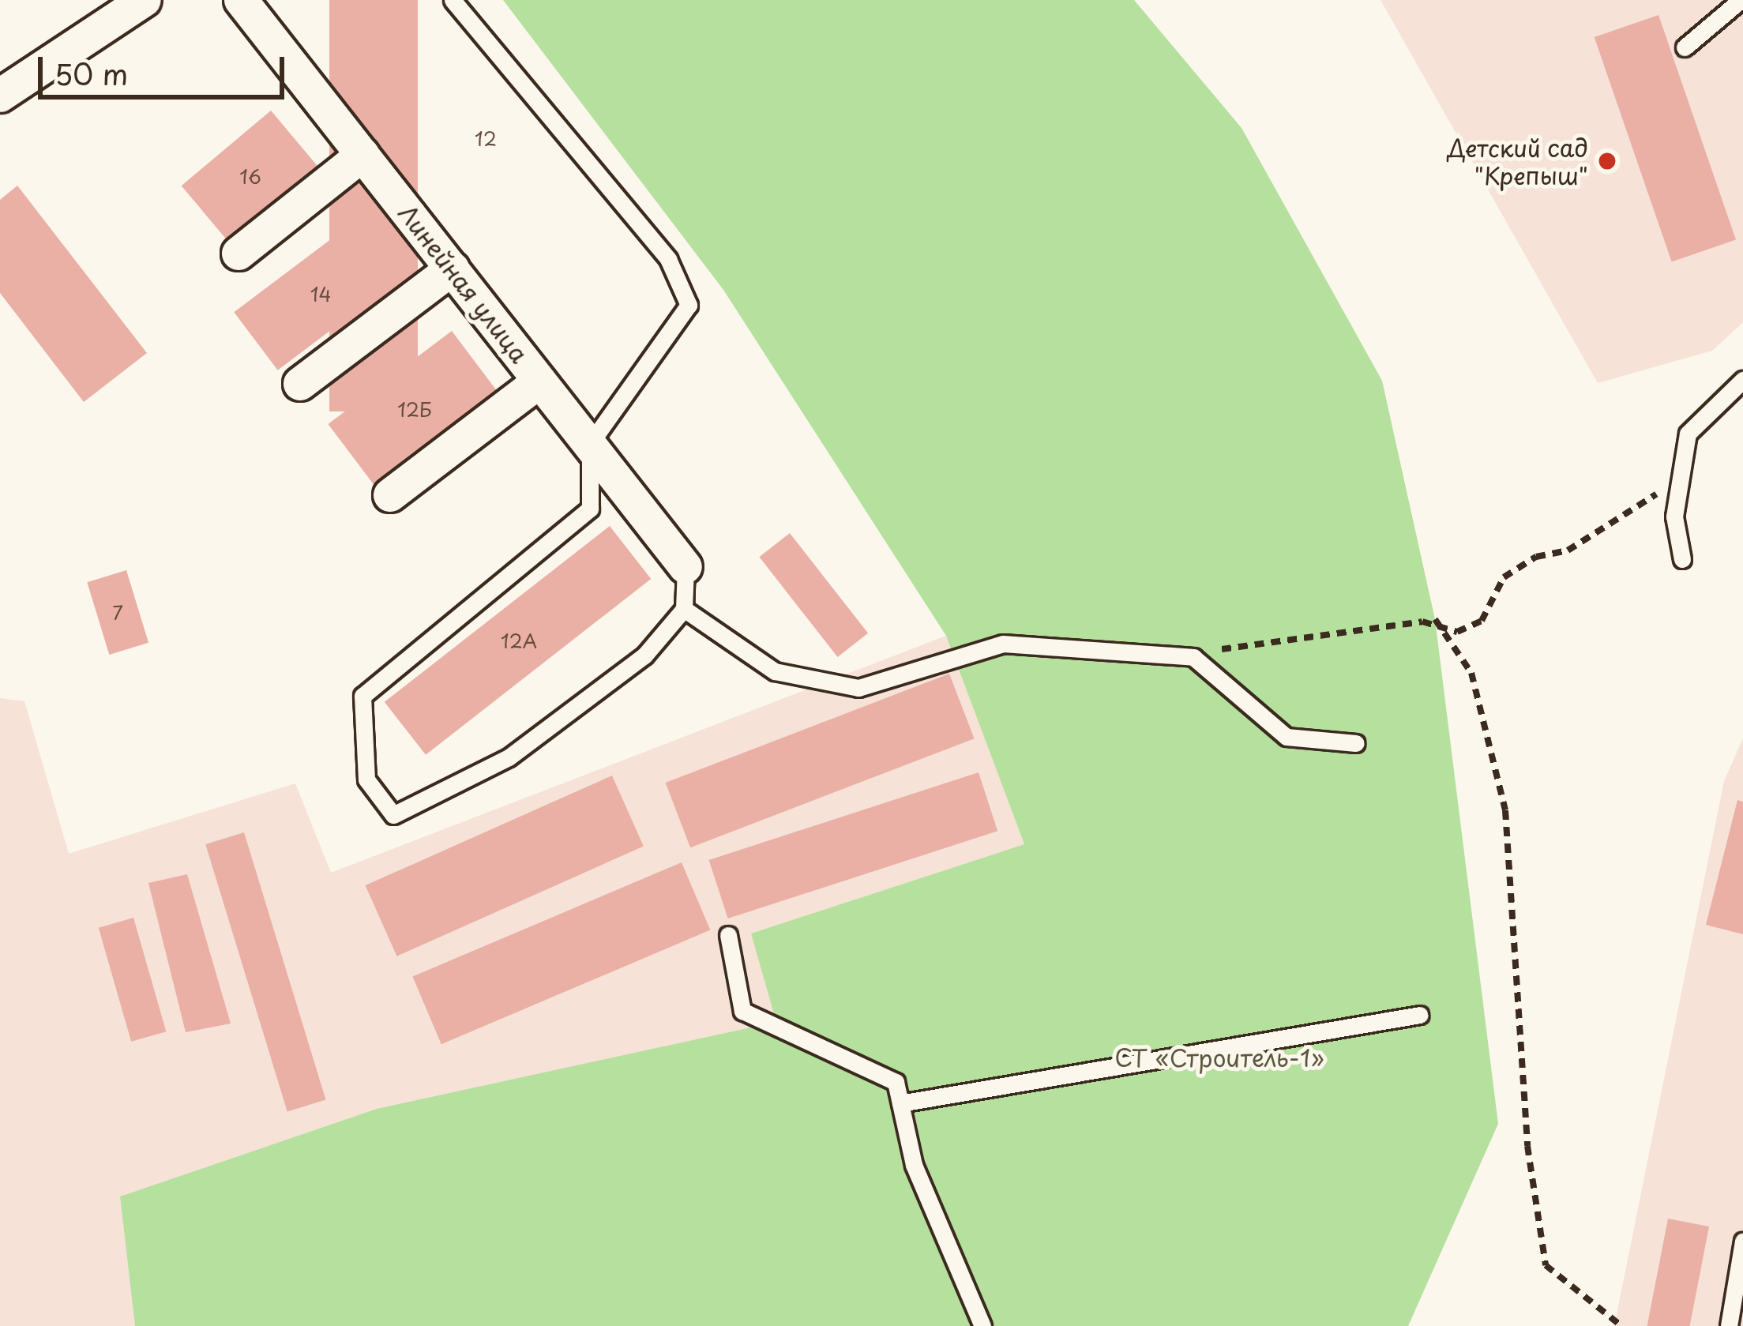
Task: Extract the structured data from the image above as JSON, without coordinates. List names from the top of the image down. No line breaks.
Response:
{"streets":{"street":["Линейная улица"]},"parks":["СТ «Строитель-1»"],"places":["Детский сад \"Крепыш\""],"house_numbers":["12","16","14","12Б","7","12А"],"scale_bar":"50 m"}
